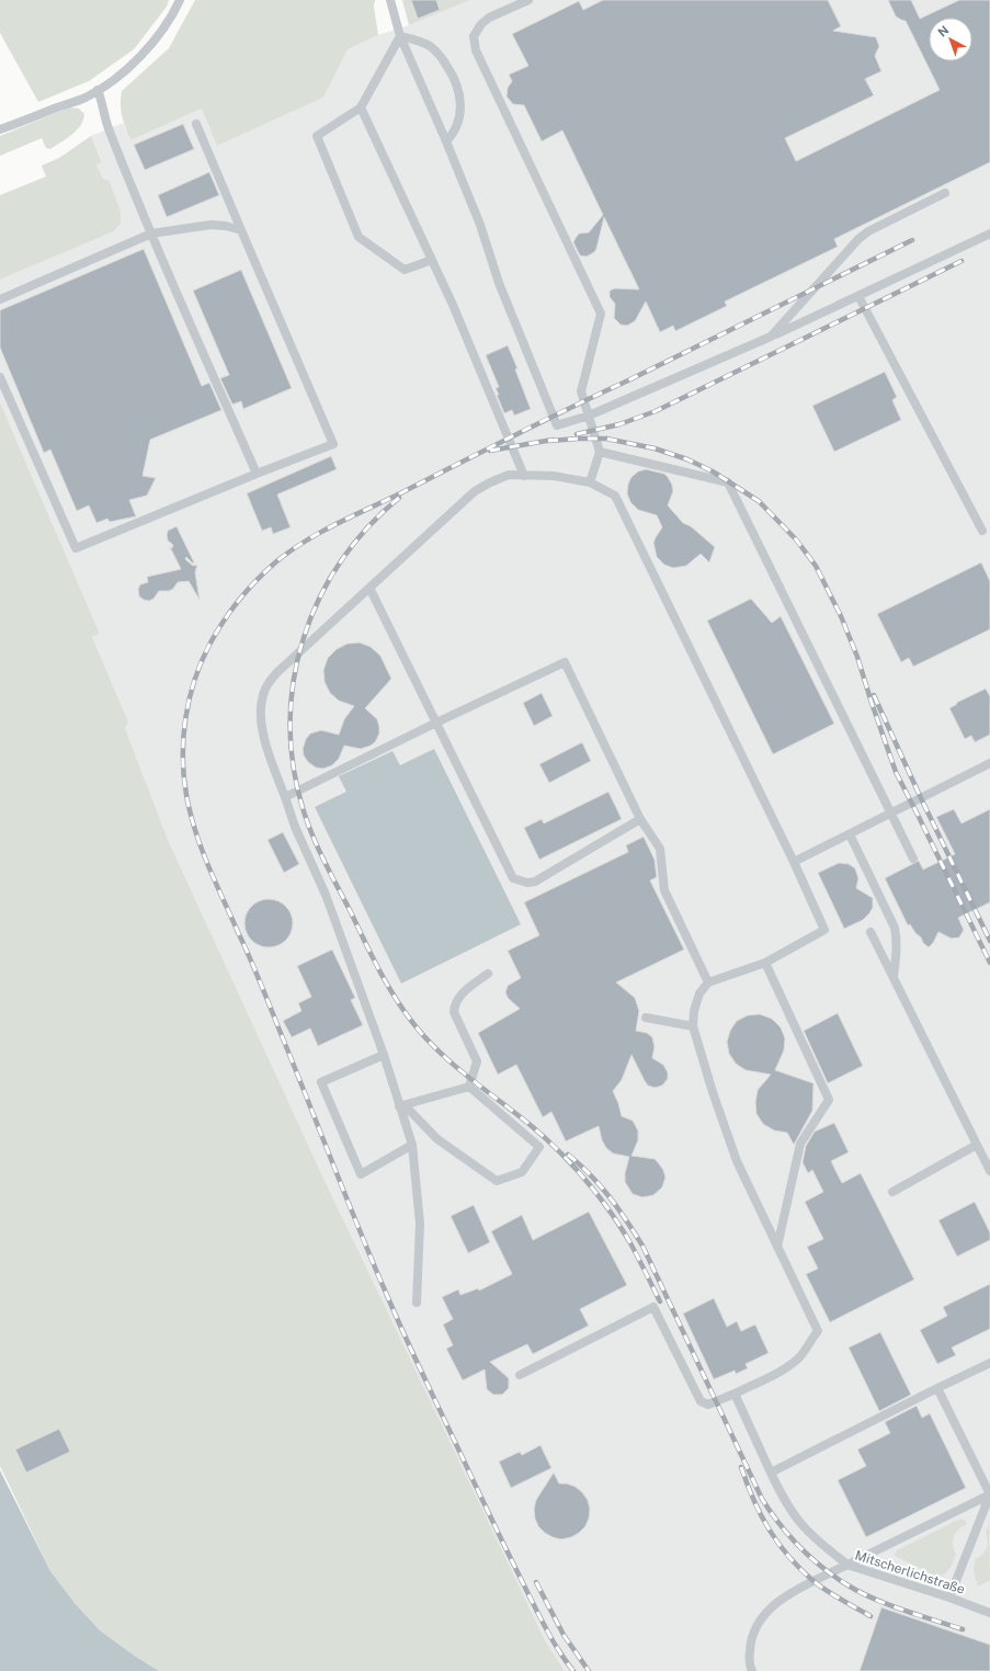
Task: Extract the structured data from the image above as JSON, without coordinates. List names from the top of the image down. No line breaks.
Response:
{"streets":{"lane":["Mitscherlichstraße"]},"north":"top left"}
